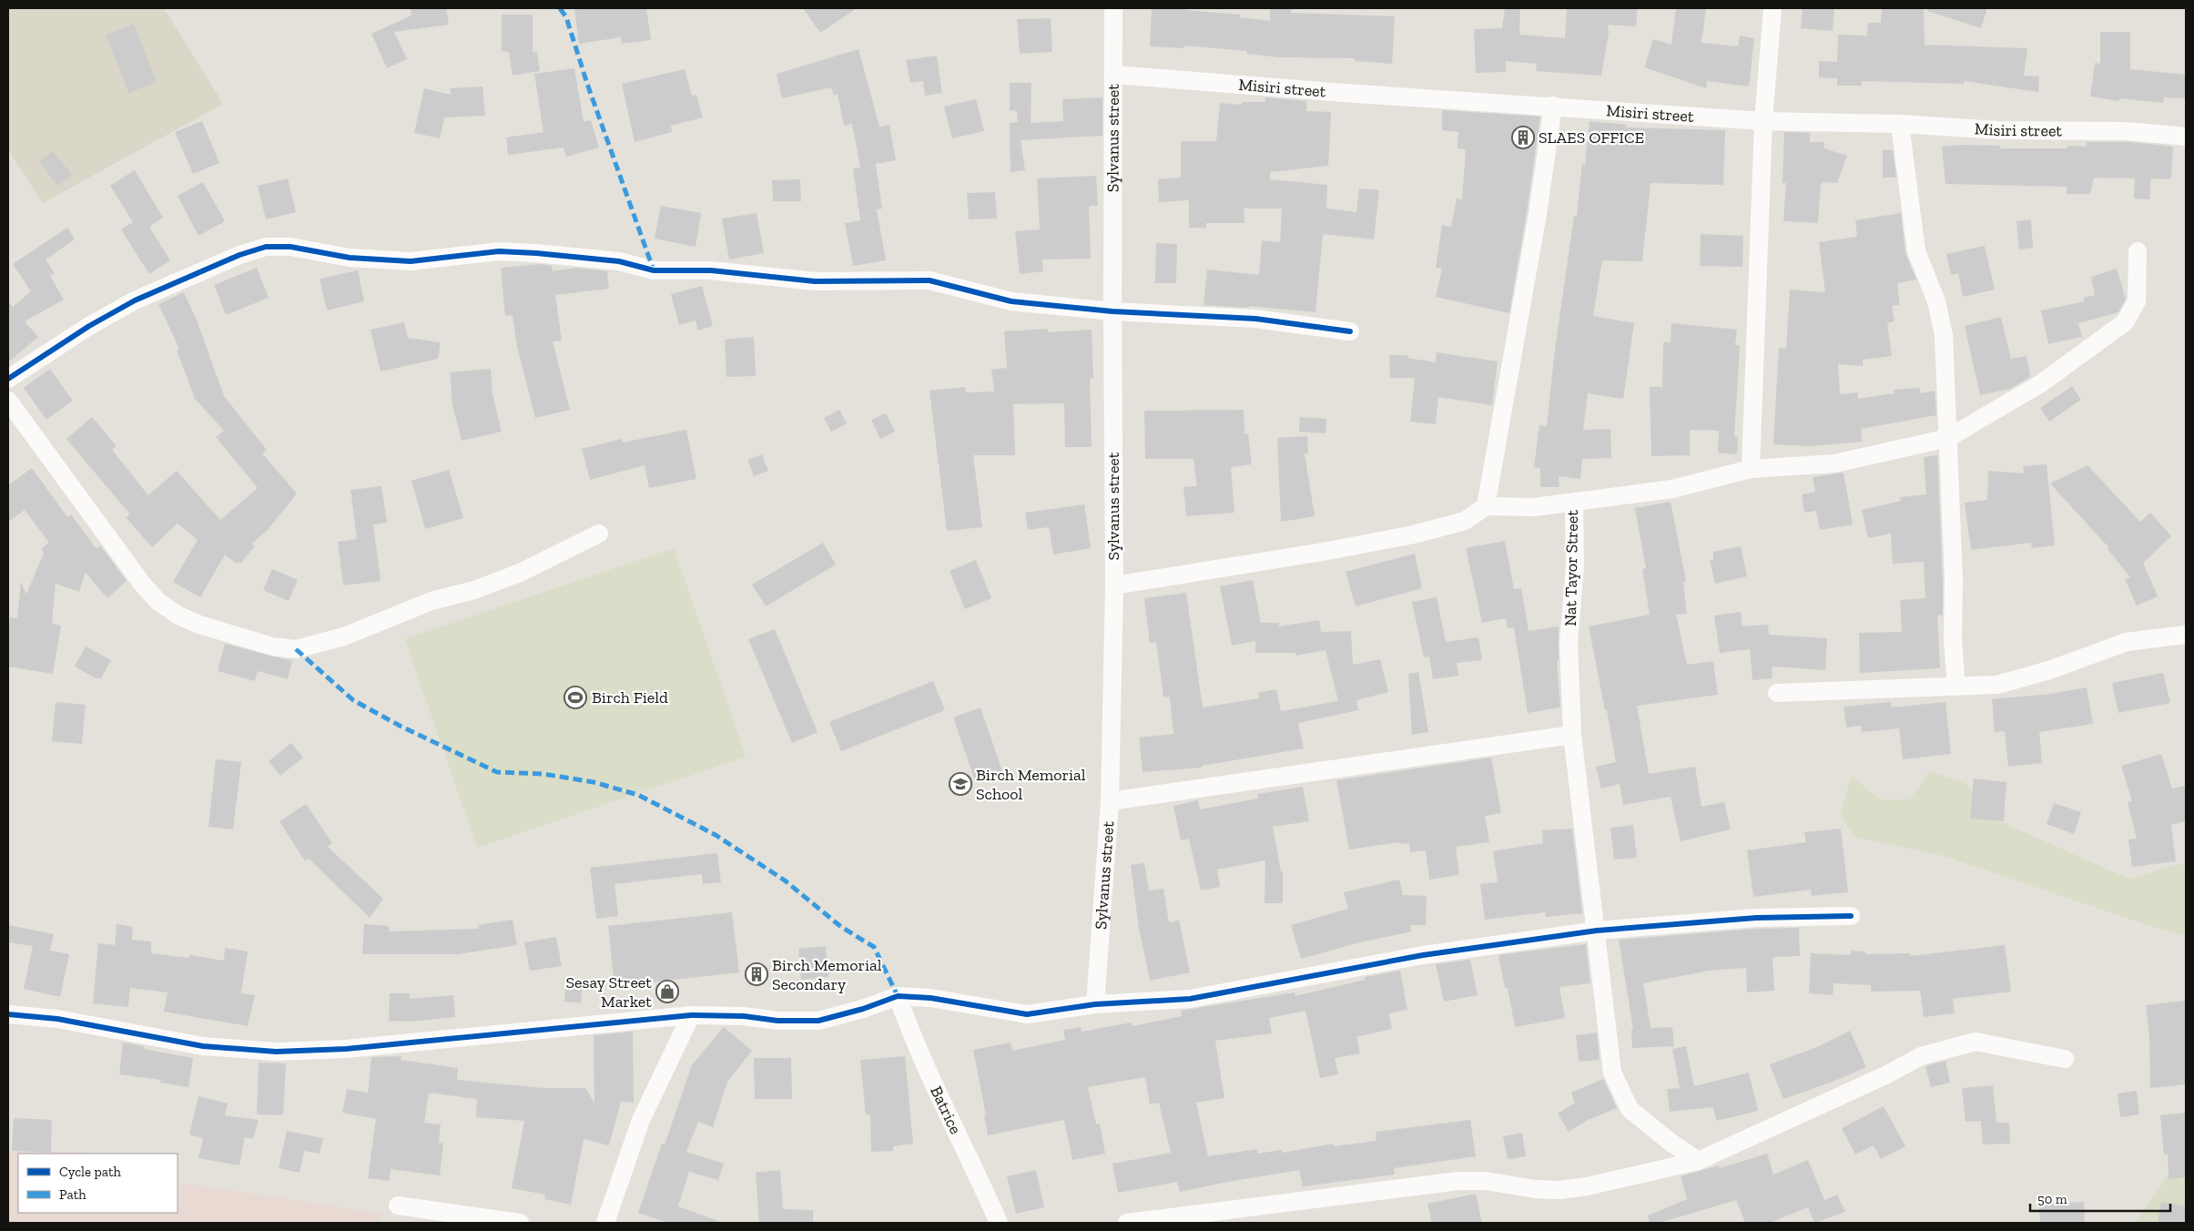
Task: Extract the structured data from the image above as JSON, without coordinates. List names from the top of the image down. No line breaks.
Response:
{"streets":{"street":["Misiri street","Sylvanus street","Nat Tayor Street","Batrice"]},"crossings":[["Misiri street","Sylvanus street"]],"places":{"building":["SLAES OFFICE","Birch Memorial Secondary"],"sports":["Birch Field"],"school or university":["Birch Memorial School"],"shop":["Sesay Street Market"]},"legend":["Cycle path","Path"],"scale_bar":"50 m"}
